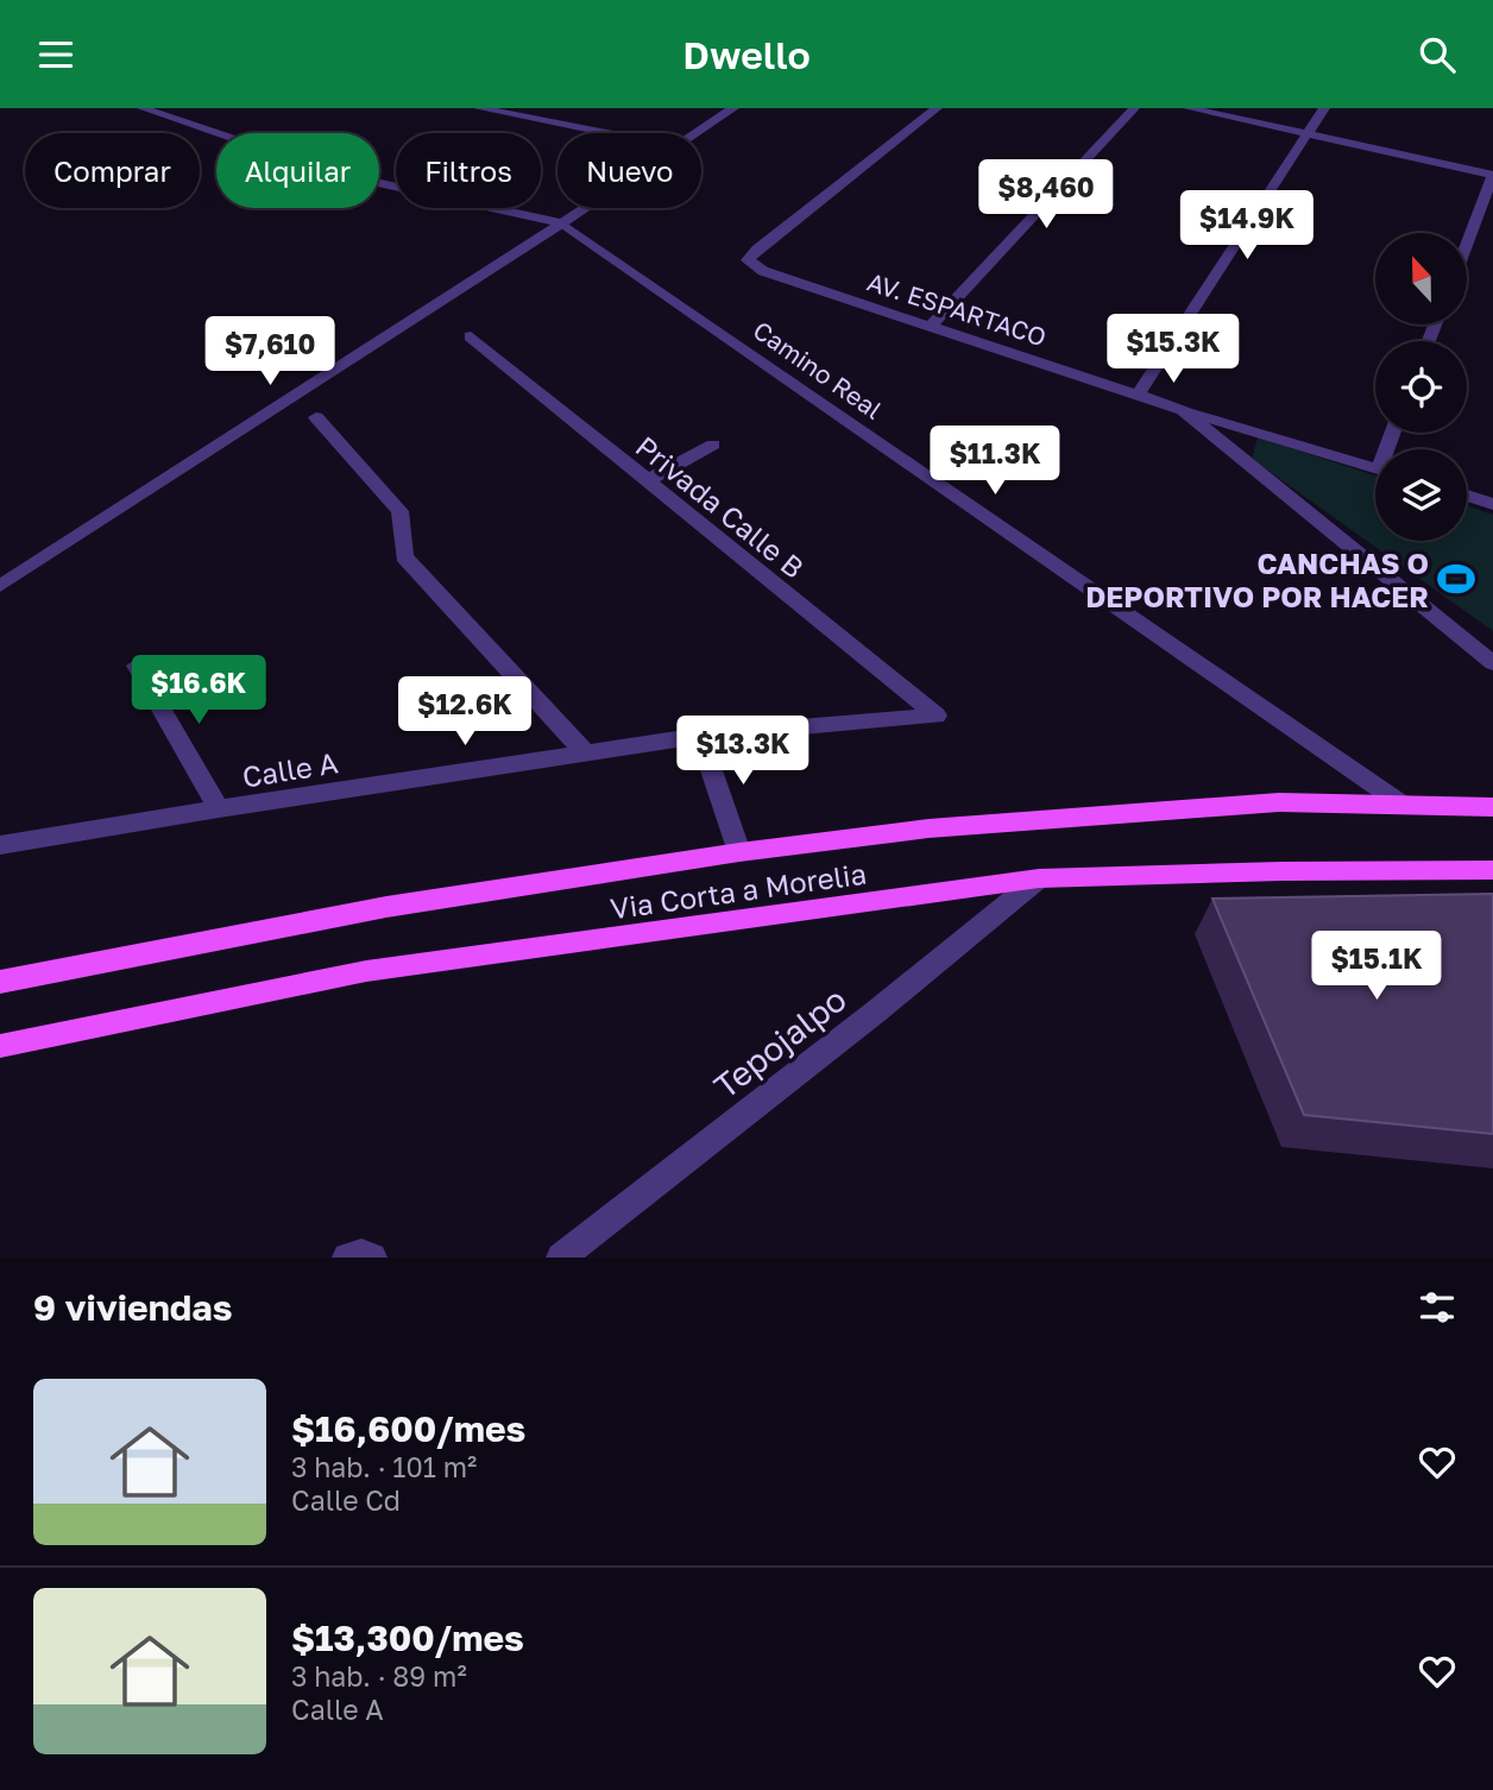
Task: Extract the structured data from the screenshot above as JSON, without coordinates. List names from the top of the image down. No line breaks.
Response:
{"streets":{"main road":["Via Corta a Morelia"],"street":["AV. ESPARTACO","Camino Real","Privada Calle B","Calle A","Tepojalpo"]},"crossings":[["Camino Real","Via Corta a Morelia"],["Privada Calle B","Calle A"],["Via Corta a Morelia","Tepojalpo"]],"places":{"sports":["CANCHAS O DEPORTIVO POR HACER"]},"north":"top","page":{"header":"Dwello","chip":["Comprar","Alquilar","Filtros","Nuevo"],"price":["$8,460","$14.9K","$15.3K","$7,610","$11.3K","$16.6K","$12.6K","$13.3K","$15.1K"],"heading":"9 viviendas","list":[{"name":"$16,600/mes","note":"3 hab. · 101 m² · Calle Cd"},{"name":"$13,300/mes","note":"3 hab. · 89 m² · Calle A"}]}}
